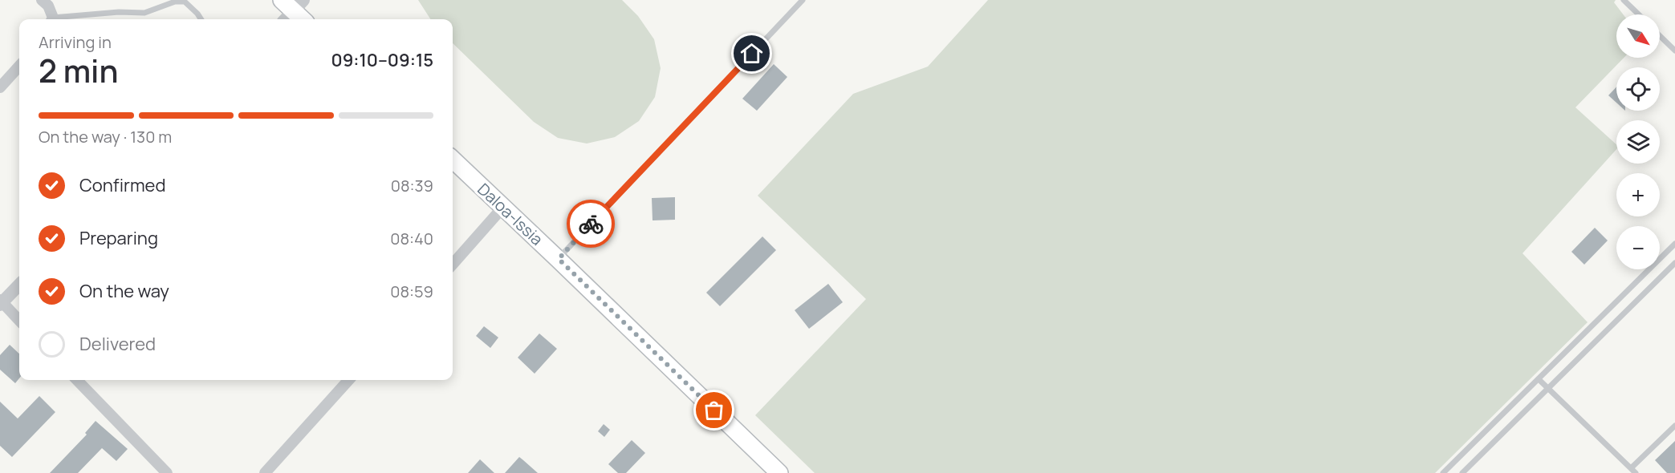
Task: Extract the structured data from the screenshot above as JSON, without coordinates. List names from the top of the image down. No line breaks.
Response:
{"streets":{"main road":["Daloa-Issia"]},"north":"bottom right","page":{"map_buttons":["+","−"],"heading":["2 min","Arriving in","09:10–09:15"],"bar":"On the way · 130 m","list":[["Confirmed","08:39"],["Preparing","08:40"],["On the way","08:59"],"Delivered"]}}
